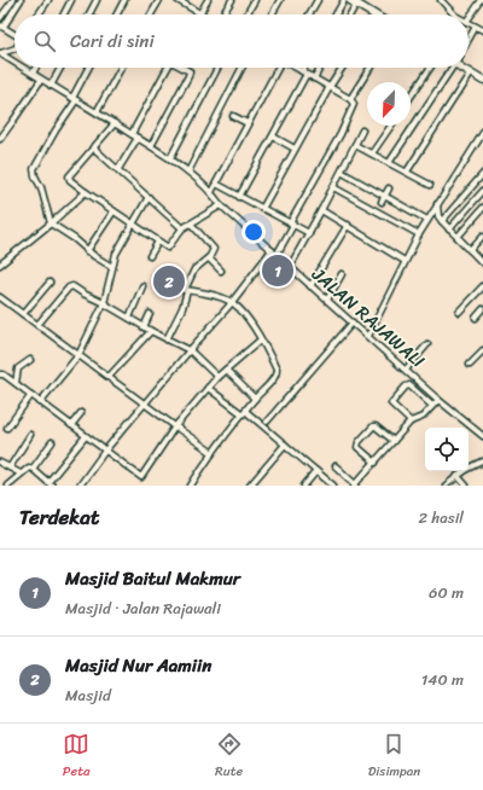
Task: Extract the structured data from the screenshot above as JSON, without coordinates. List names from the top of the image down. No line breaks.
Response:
{"streets":{"street":["JALAN RAJAWALI"]},"north":"bottom left","page":{"search":"Cari di sini","pins":["1","2"],"heading":["Terdekat","2 hasil"],"list":[{"mark":"1","name":"Masjid Baitul Makmur","note":"Masjid · Jalan Rajawali","value":"60 m"},{"mark":"2","name":"Masjid Nur Aamiin","note":"Masjid","value":"140 m"}],"nav":["Peta","Rute","Disimpan"]}}
